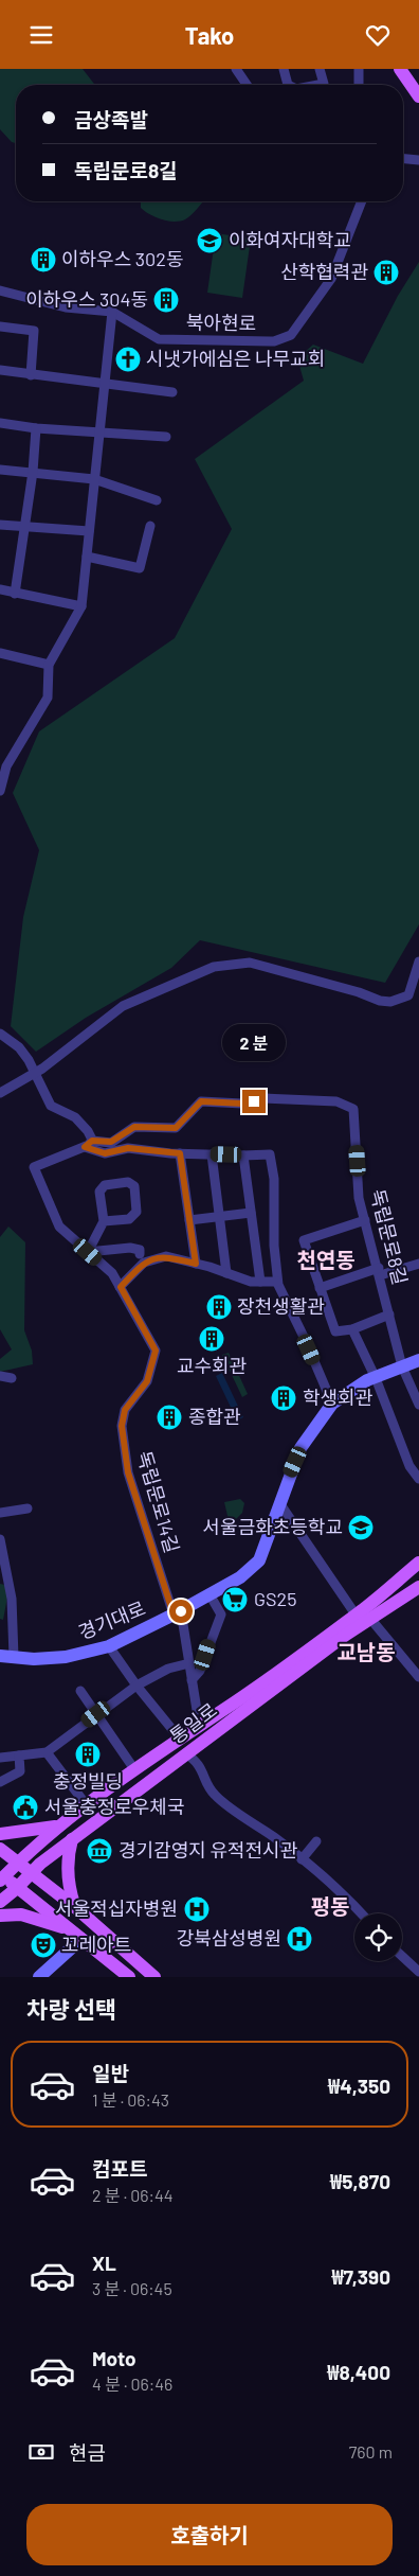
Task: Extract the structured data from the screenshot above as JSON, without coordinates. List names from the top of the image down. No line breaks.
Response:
{"streets":{"main road":["경기대로","통일로"],"street":["북아현로","독립문로8길","독립문로14길"]},"crossings":[["독립문로8길","독립문로14길"],["독립문로14길","경기대로"]],"districts":["천연동","교남동","평동"],"places":{"school or university":["이화여자대학교","서울금화초등학교"],"building":["이하우스 302동","산학협력관","이하우스 304동","장천생활관","교수회관","학생회관","종합관","충정빌딩"],"church":["시냇가에심은 나무교회"],"supermarket":["GS25"],"public building":["서울충정로우체국"],"museum":["경기감영지 유적전시관"],"hospital":["서울적십자병원","강북삼성병원"],"theatre":["꼬레아트"]},"page":{"header":"Tako","banner":["금상족발","독립문로8길"],"bubble":"2 분","heading":"차량 선택","list":[{"name":"일반","note":"1 분 · 06:43","value":"₩4,350"},{"name":"컴포트","note":"2 분 · 06:44","value":"₩5,870"},{"name":"XL","note":"3 분 · 06:45","value":"₩7,390"},{"name":"Moto","note":"4 분 · 06:46","value":"₩8,400"}],"pay":["현금","760 m"],"buttons":"호출하기"}}
